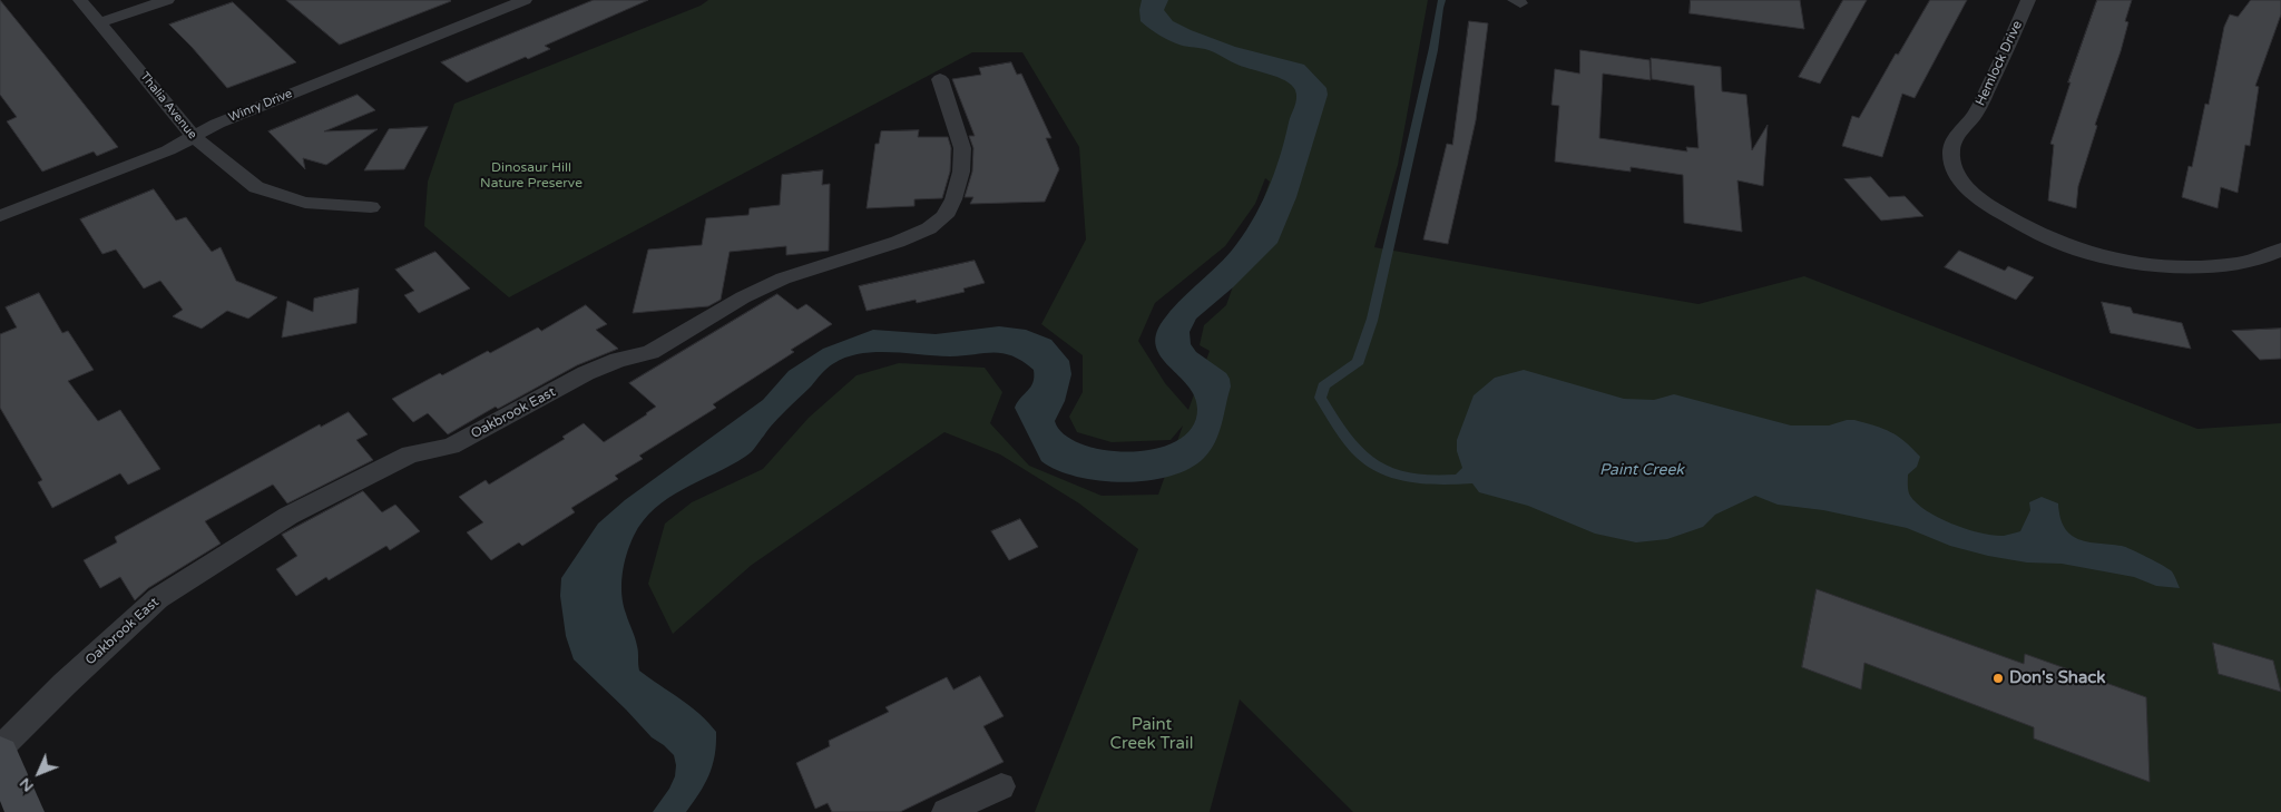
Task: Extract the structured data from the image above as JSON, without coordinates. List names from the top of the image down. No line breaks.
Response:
{"streets":{"street":["Hemlock Drive","Thalia Avenue","Winry Drive","Oakbrook East"]},"crossings":[["Thalia Avenue","Winry Drive"]],"water":["Paint Creek"],"parks":["Dinosaur Hill Nature Preserve","Paint Creek Trail"],"places":["Don's Shack"],"north":"bottom left"}
